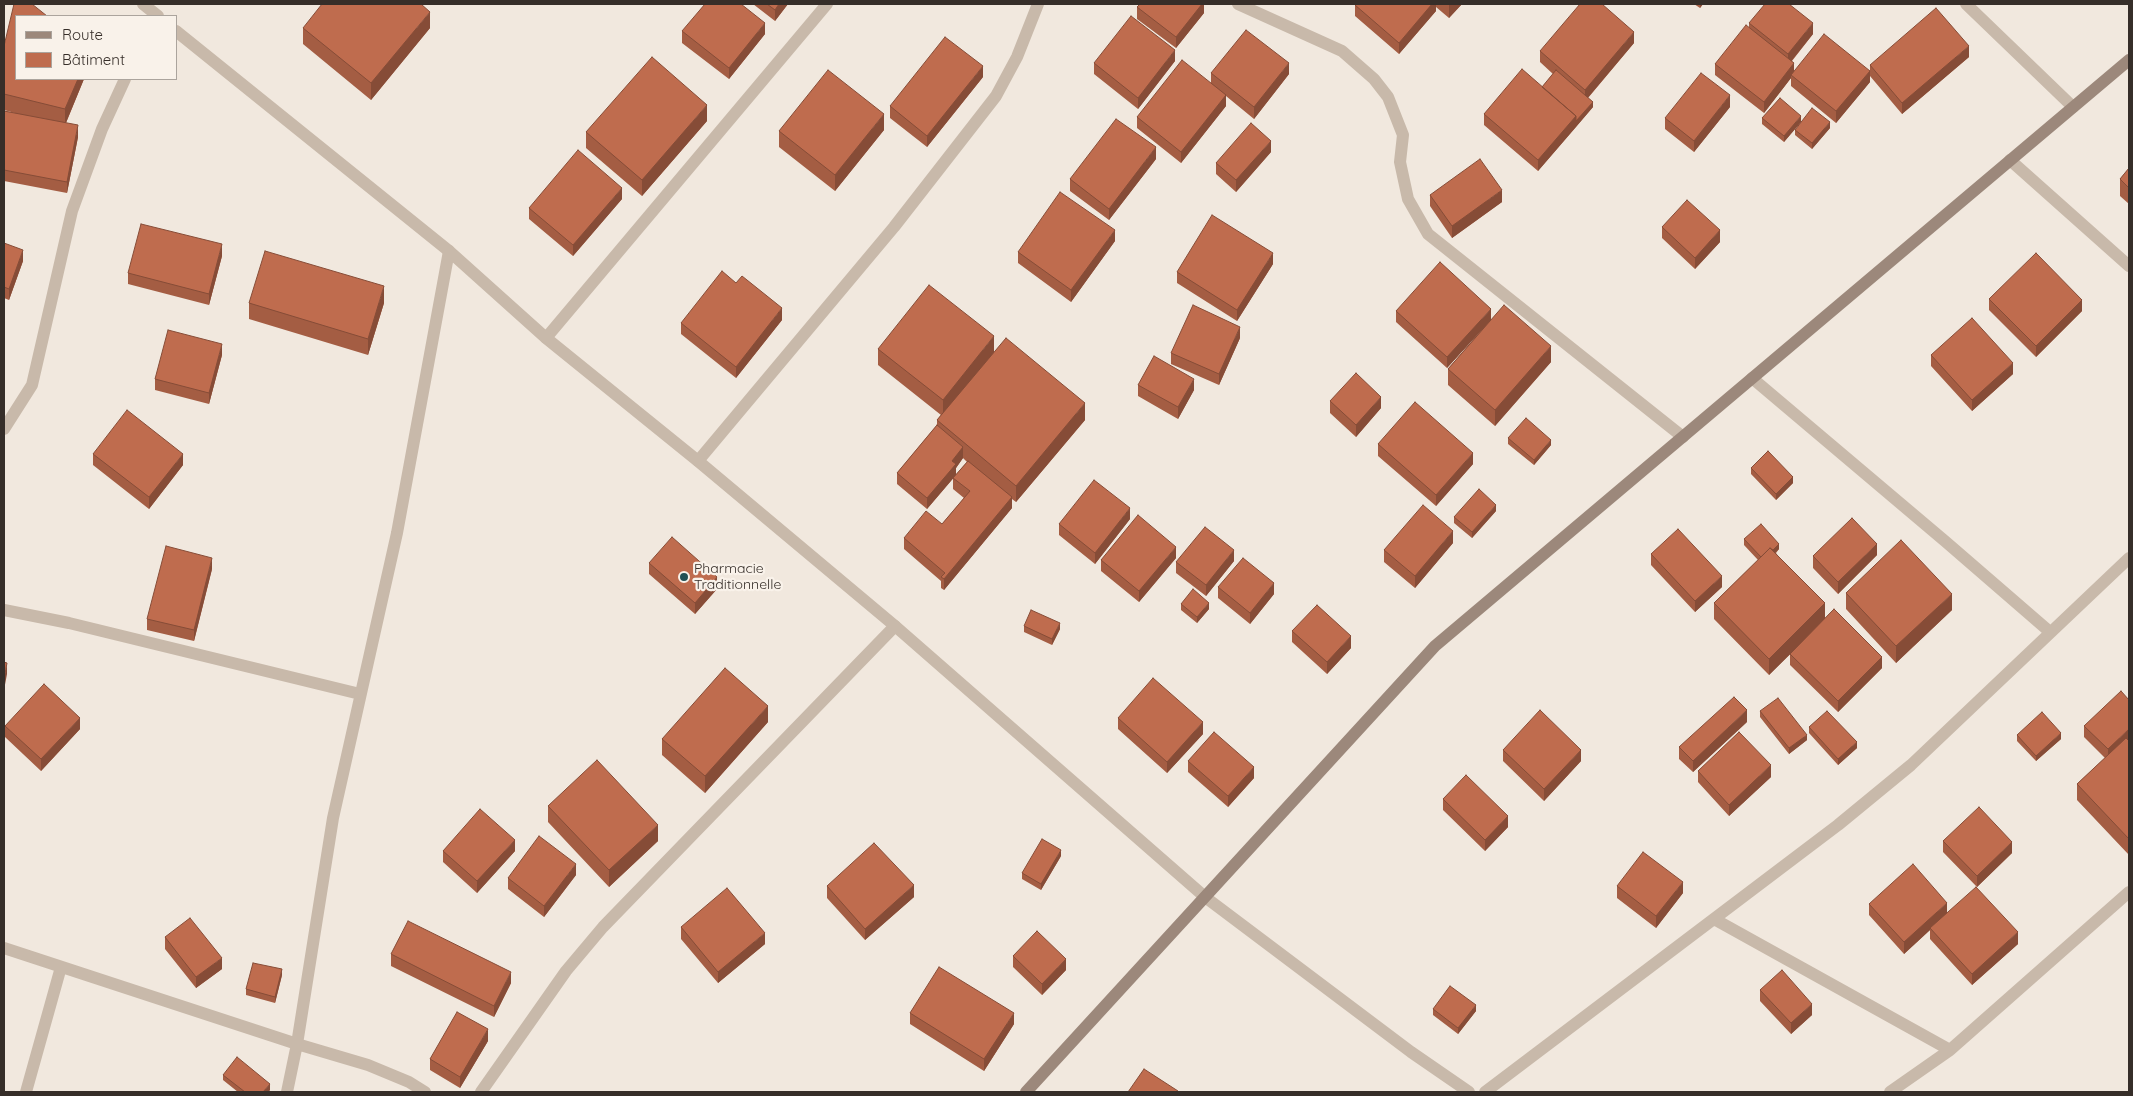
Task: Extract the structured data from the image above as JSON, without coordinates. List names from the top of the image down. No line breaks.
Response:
{"places":["Pharmacie Traditionnelle"],"legend":["Route","Bâtiment"]}
